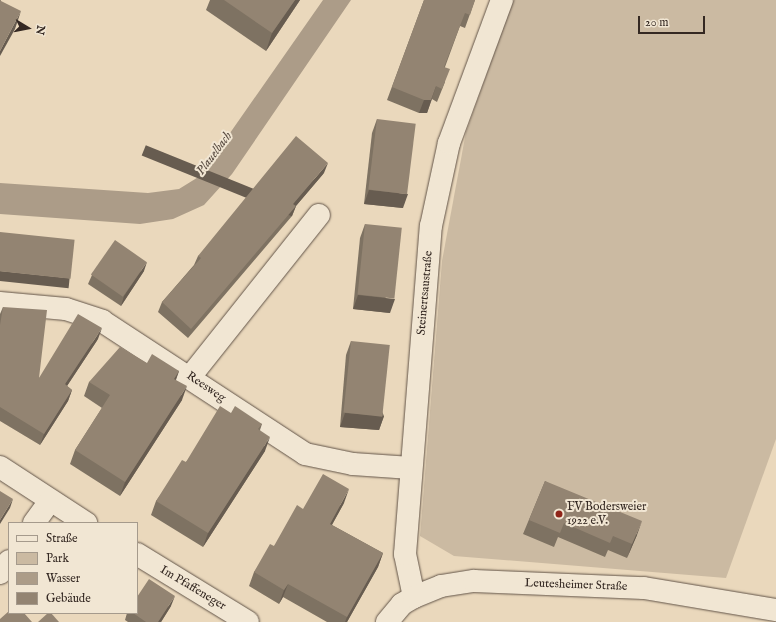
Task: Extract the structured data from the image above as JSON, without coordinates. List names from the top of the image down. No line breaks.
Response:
{"streets":{"street":["Steinertsaustraße","Reesweg","Leutesheimer Straße","Im Pfaffeneger"]},"crossings":[["Steinertsaustraße","Reesweg"],["Steinertsaustraße","Leutesheimer Straße"]],"water":["Plauelbach"],"places":["FV Bodersweier 1922 e.V."],"legend":["Straße","Park","Wasser","Gebäude"],"scale_bar":"20 m","north":"right"}
